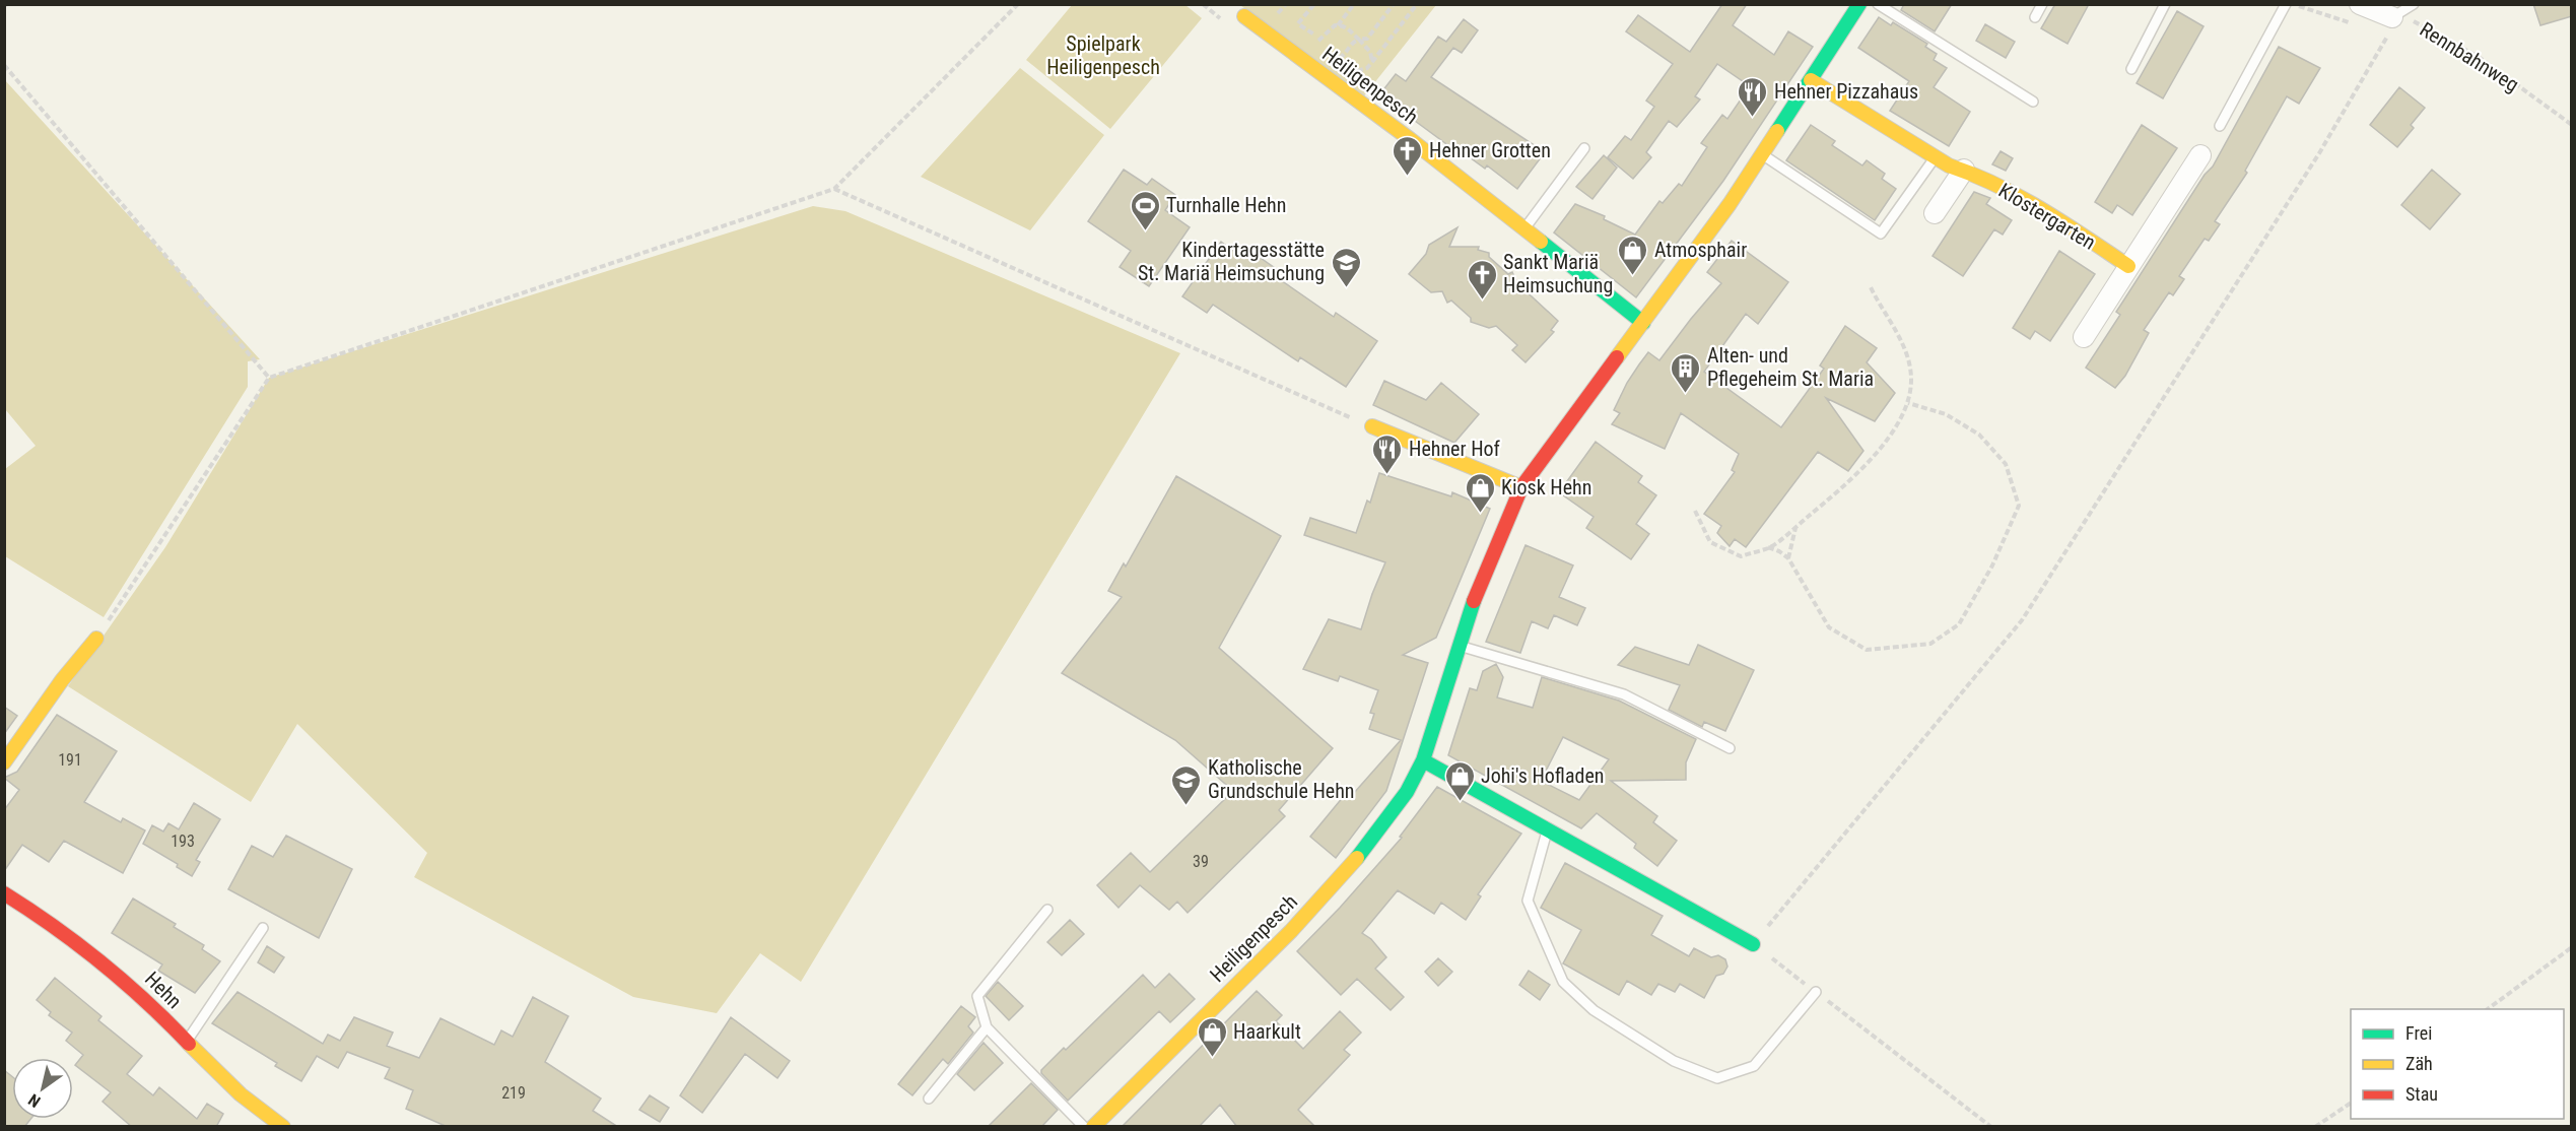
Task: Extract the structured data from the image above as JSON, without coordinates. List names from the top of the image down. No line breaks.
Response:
{"streets":{"street":["Heiligenpesch","Klostergarten","Hehn"],"path":["Rennbahnweg"]},"crossings":[["Heiligenpesch","Klostergarten"]],"parks":["Spielpark Heiligenpesch"],"places":{"restaurant":["Hehner Pizzahaus","Hehner Hof"],"church":["Hehner Grotten","Sankt Mariä Heimsuchung"],"sports":["Turnhalle Hehn"],"shop":["Atmosphair","Kiosk Hehn","Johi's Hofladen","Haarkult"],"school or university":["Kindertagesstätte St. Mariä Heimsuchung","Katholische Grundschule Hehn"],"building":["Alten- und Pflegeheim St. Maria"]},"house_numbers":["191","193","39","219"],"legend":["Frei","Zäh","Stau"],"north":"bottom left"}
